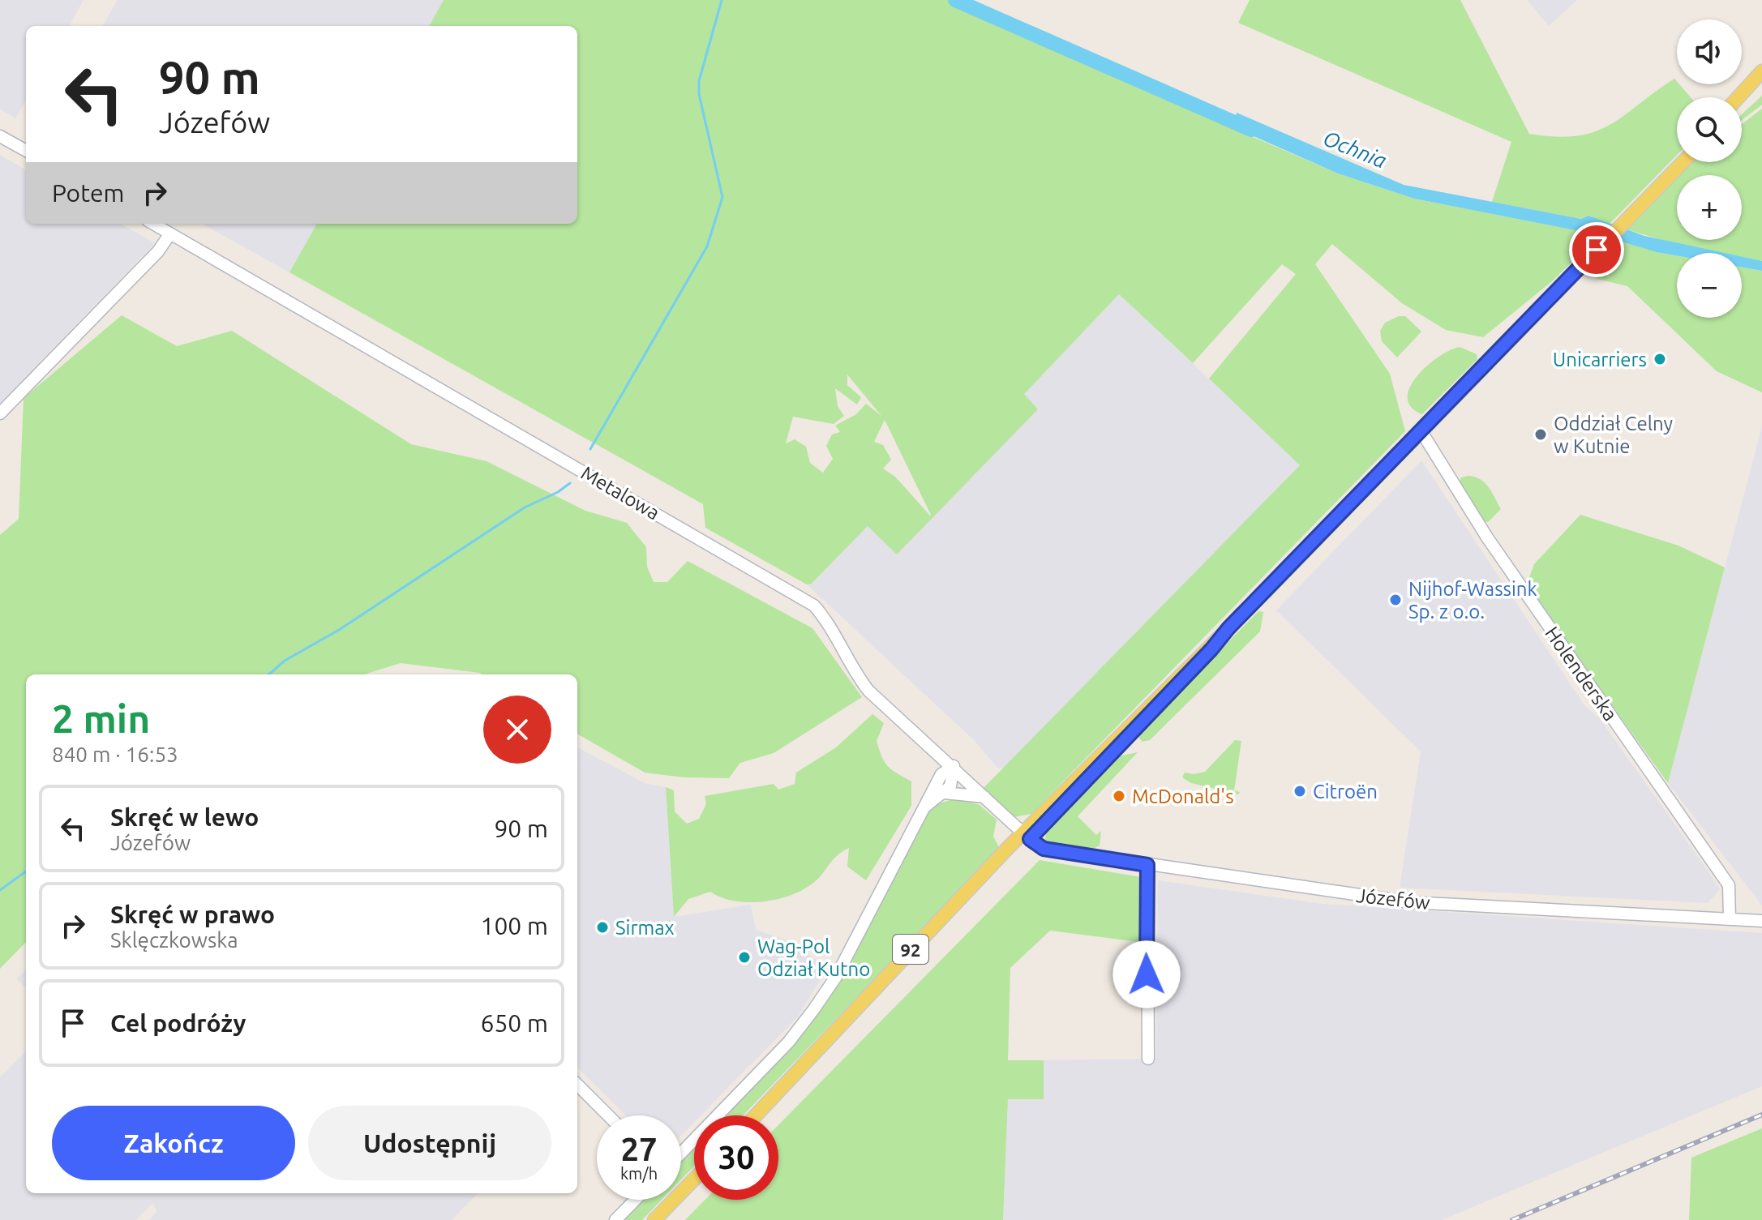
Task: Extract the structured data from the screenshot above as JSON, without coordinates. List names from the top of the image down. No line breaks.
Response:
{"streets":{"main road":["92"],"street":["Metalowa","Holenderska","Józefów"]},"crossings":[["Metalowa","Józefów"],["Metalowa","92"],["Holenderska","Józefów"],["Holenderska","92"],["Józefów","92"]],"water":["Ochnia"],"places":["Unicarriers","Oddział Celny w Kutnie","Nijhof-Wassink Sp. z o.o.","Citroën","McDonald's","Sirmax","Wag-Pol Odział Kutno"],"page":{"map_buttons":["+","−"],"turn":["90 m","Józefów"],"then":"Potem","heading":["2 min","840 m · 16:53"],"list":[{"name":"Skręć w lewo","note":"Józefów","value":"90 m"},{"name":"Skręć w prawo","note":"Sklęczkowska","value":"100 m"},{"name":"Cel podróży","value":"650 m"}],"buttons":["Zakończ","Udostępnij"],"speed":"27 km/h","limit":"30"}}
